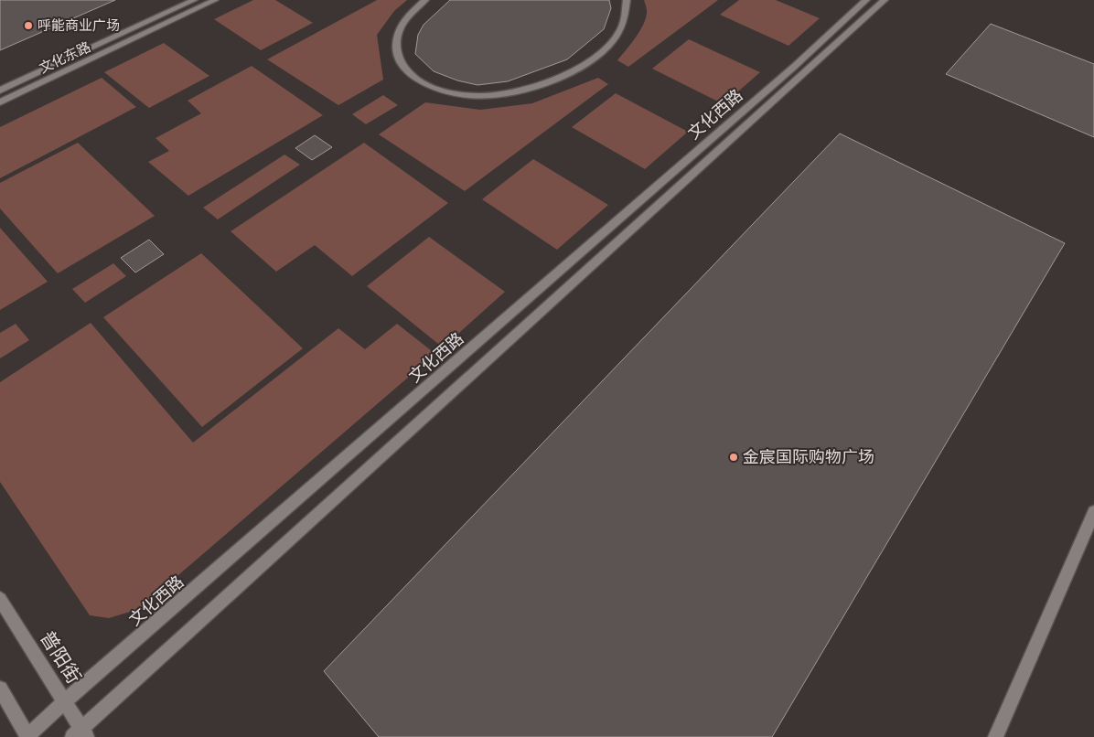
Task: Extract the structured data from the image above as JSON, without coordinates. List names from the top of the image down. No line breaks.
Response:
{"streets":{"street":["文化东路","文化西路","普阳街"]},"crossings":[["文化西路","普阳街"]],"places":["呼能商业广场","金宸国际购物广场"]}
